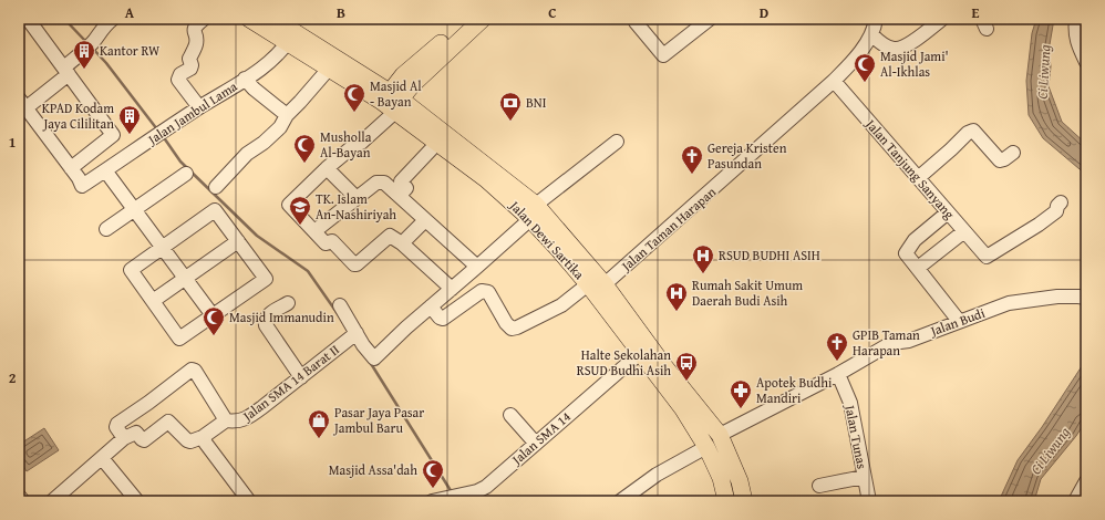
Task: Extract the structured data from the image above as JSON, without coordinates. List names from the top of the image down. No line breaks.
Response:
{"streets":{"main road":["Jalan Dewi Sartika"],"street":["Jalan Jambul Lama","Jalan Tanjung Sanyang","Jalan Taman Harapan","Jalan Budi","Jalan SMA 14 Barat II","Jalan Tunas","Jalan SMA 14"]},"crossings":[["Jalan Jambul Lama","Jalan Dewi Sartika"],["Jalan Tanjung Sanyang","Jalan Taman Harapan"],["Jalan Taman Harapan","Jalan Dewi Sartika"],["Jalan Dewi Sartika","Jalan Budi"],["Jalan Dewi Sartika","Jalan SMA 14"],["Jalan Budi","Jalan Tunas"]],"water":["Ci Liwung"],"places":{"building":["Kantor RW","KPAD Kodam Jaya Cililitan"],"mosque":["Masjid Jami' Al-Ikhlas","Masjid Al - Bayan","Musholla Al-Bayan","Masjid Immanudin","Masjid Assa'dah"],"bank":["BNI"],"church":["Gereja Kristen Pasundan","GPIB Taman Harapan"],"school or university":["TK. Islam An-Nashiriyah"],"hospital":["RSUD BUDHI ASIH","Rumah Sakit Umum Daerah Budi Asih"],"bus stop":["Halte Sekolahan RSUD Budhi Asih"],"pharmacy":["Apotek Budhi Mandiri"],"shop":["Pasar Jaya Pasar Jambul Baru"]},"grid":{"columns":["A","B","C","D","E"],"rows":["1","2"]}}
